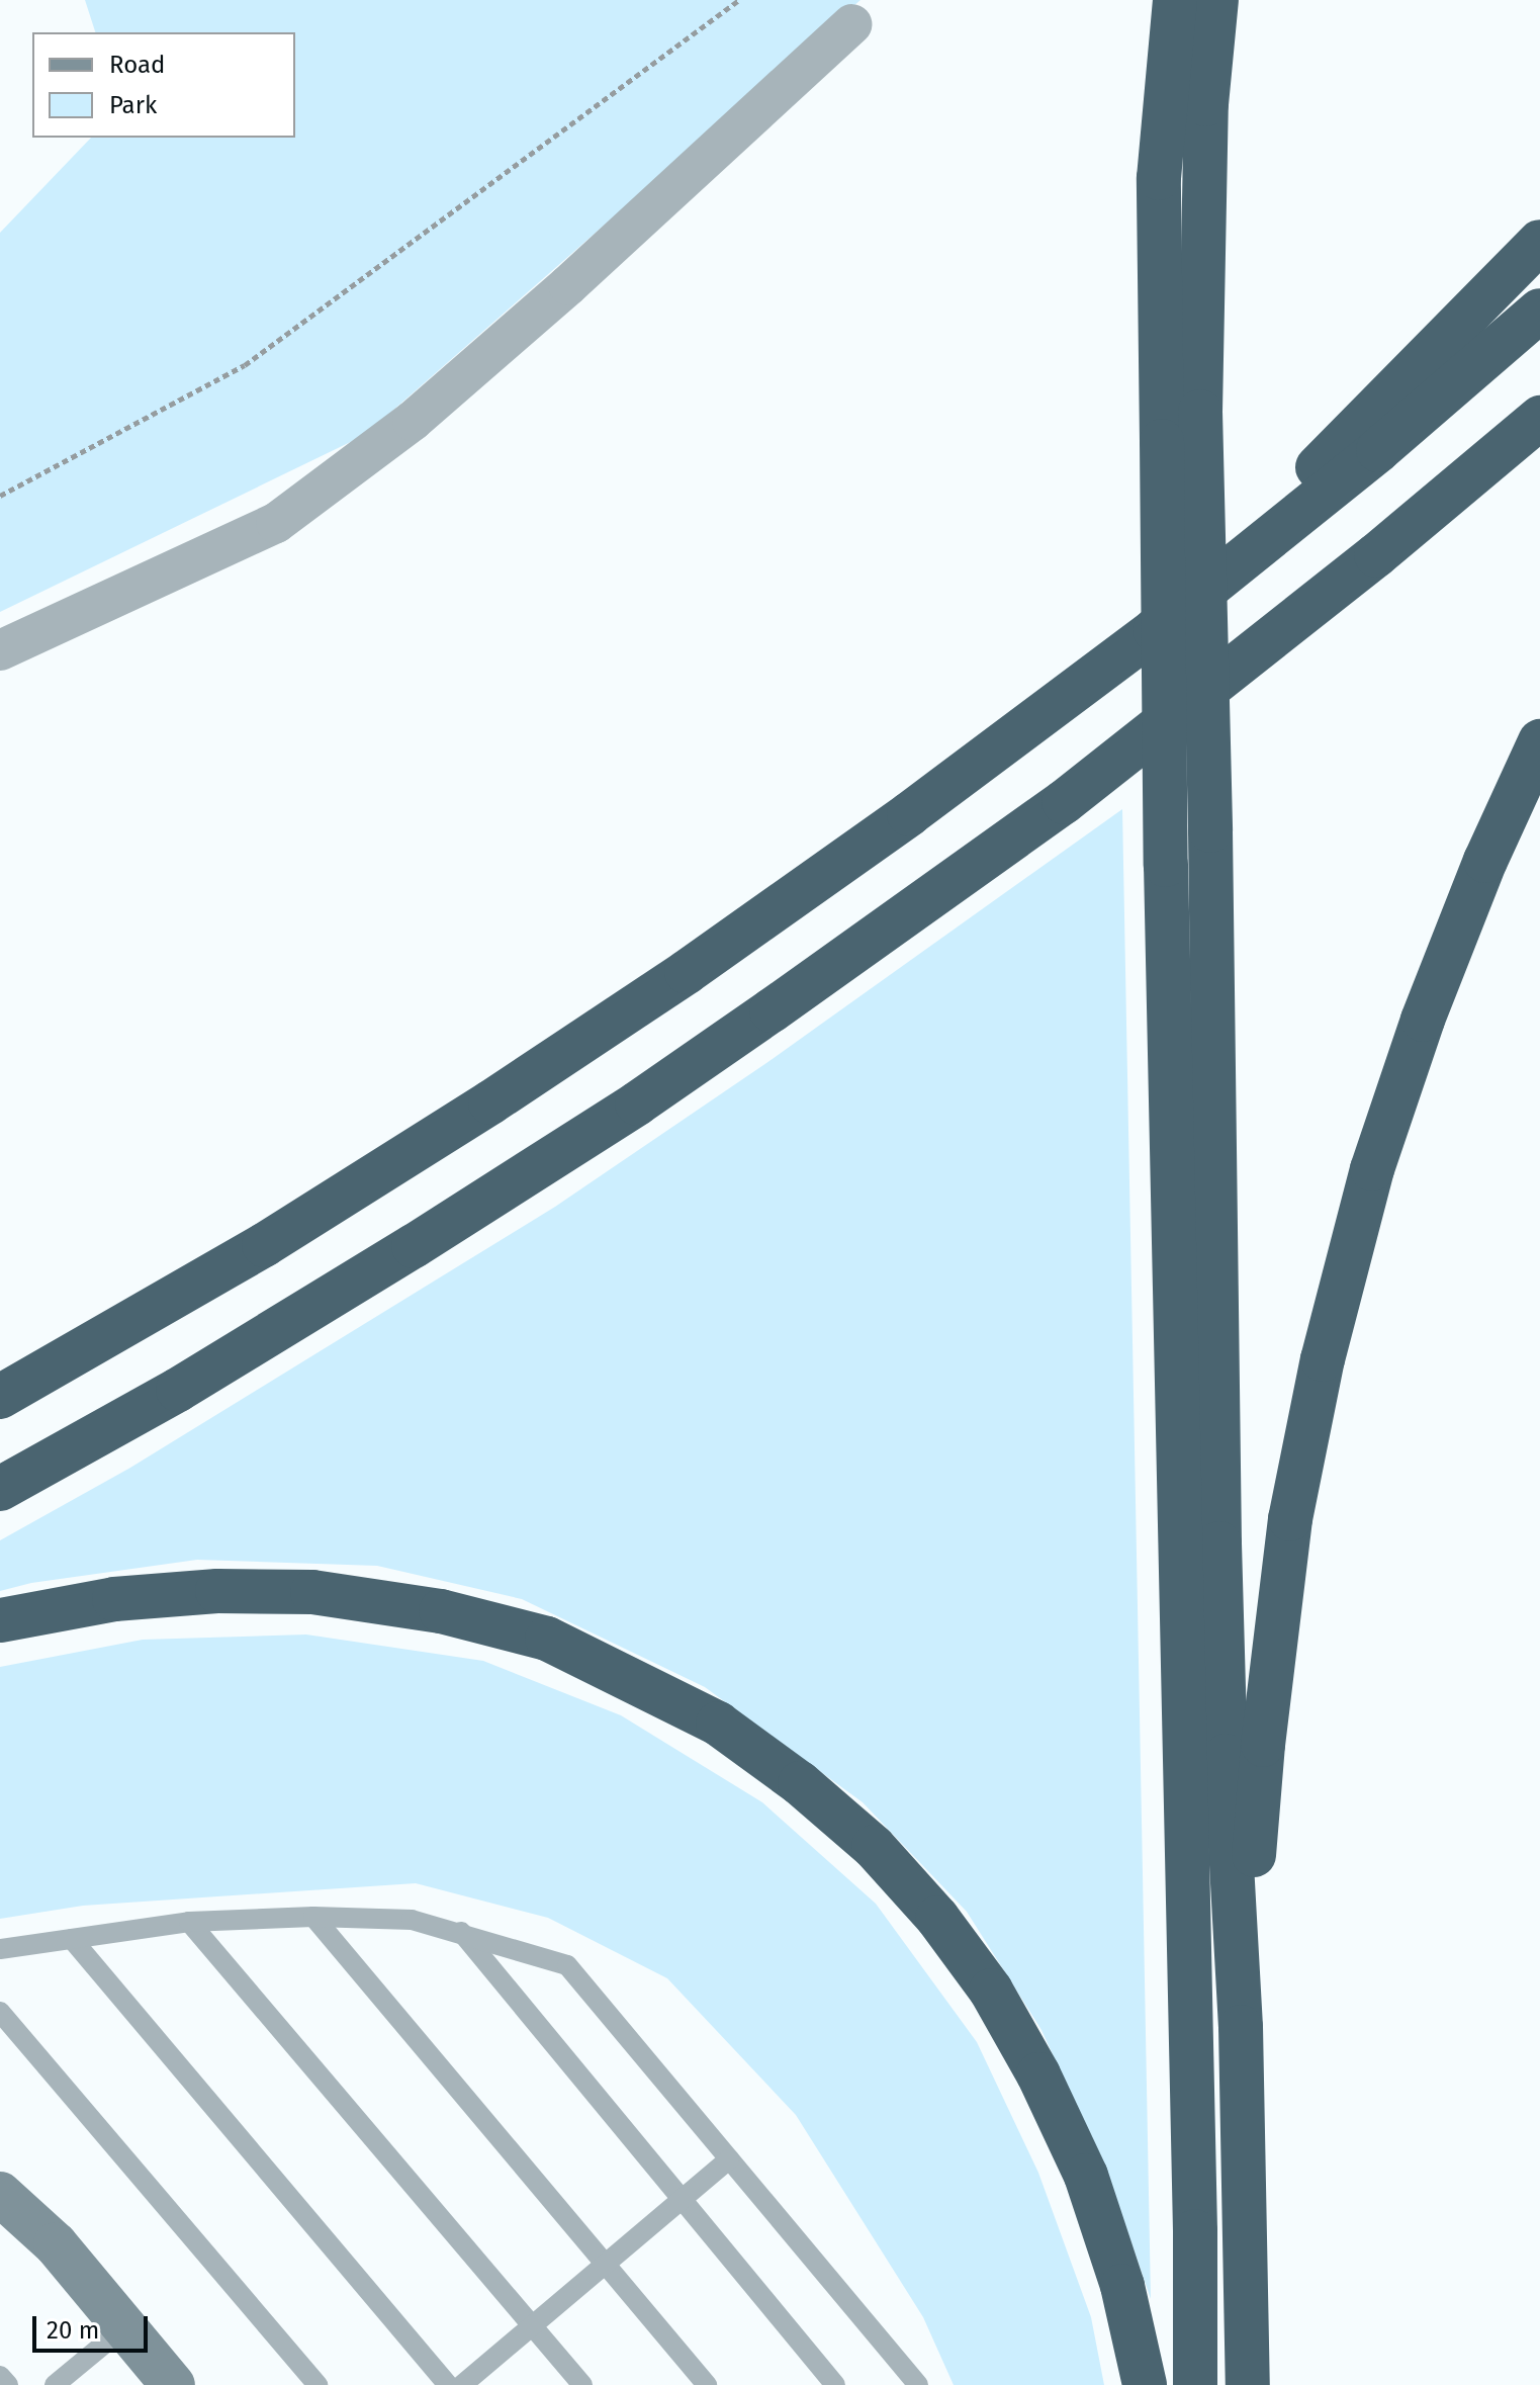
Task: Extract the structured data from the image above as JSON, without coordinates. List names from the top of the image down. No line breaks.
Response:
{"legend":["Road","Park"],"scale_bar":"20 m"}
